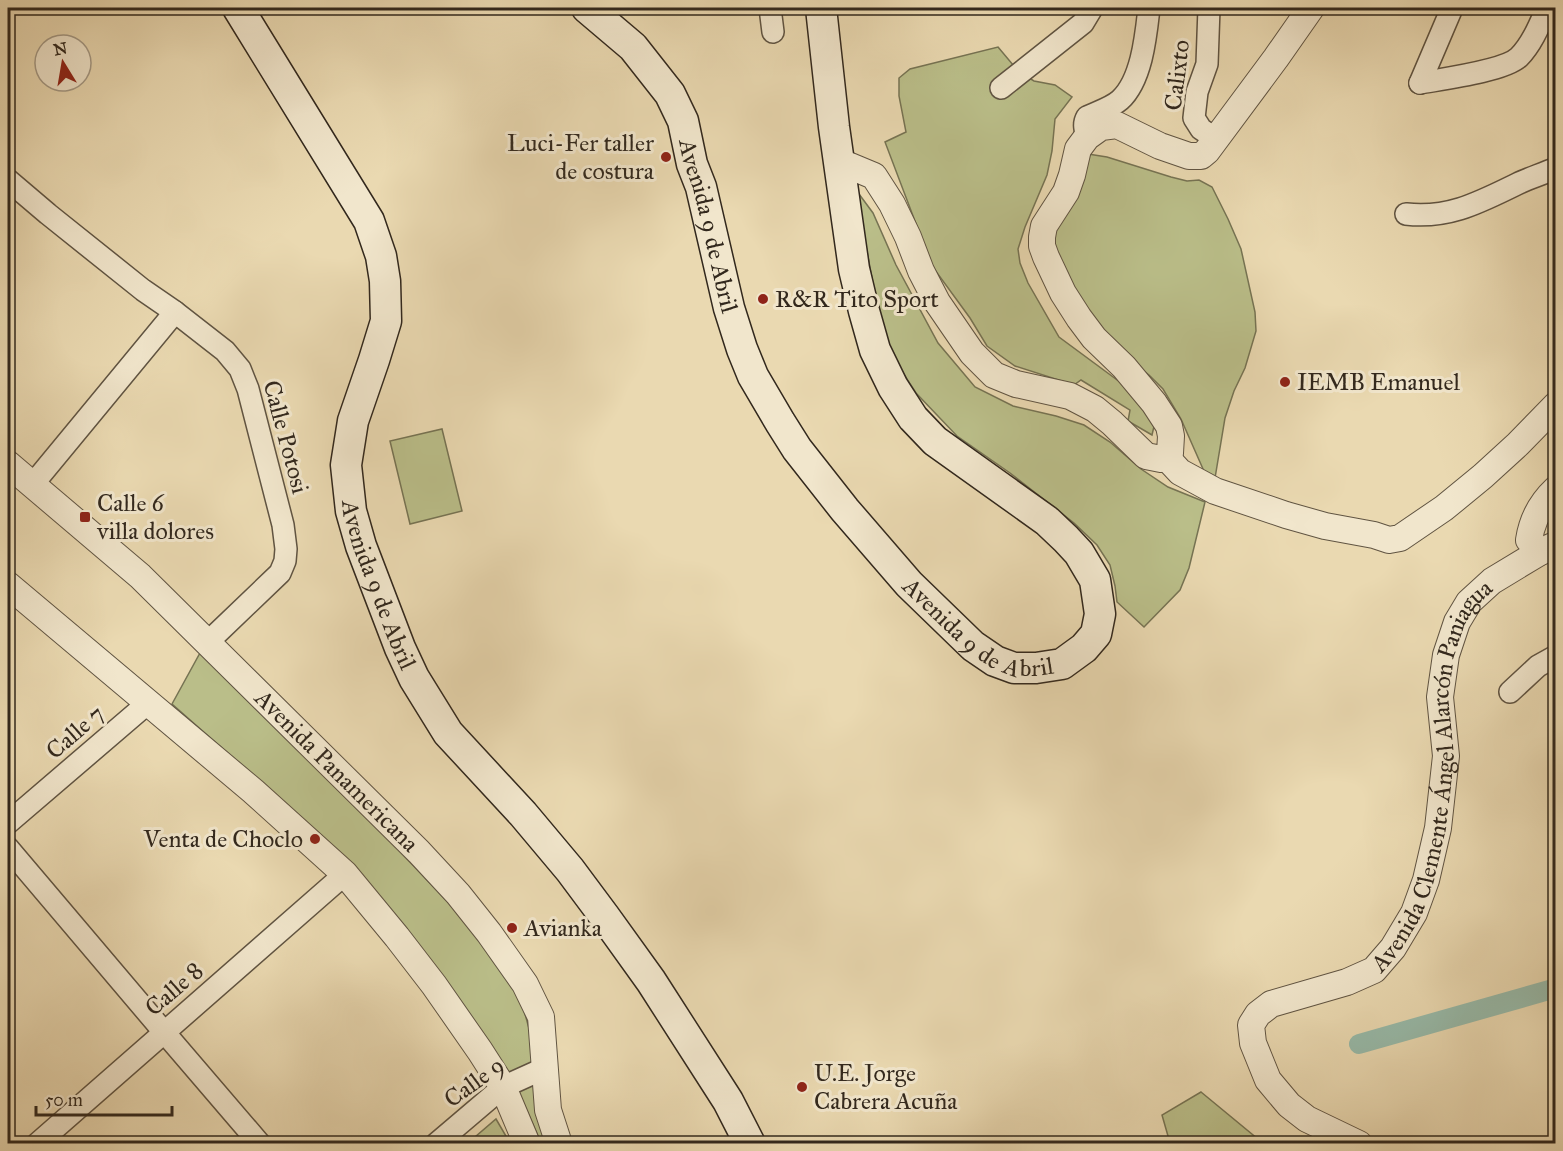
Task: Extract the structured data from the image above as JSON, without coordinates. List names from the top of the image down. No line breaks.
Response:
{"streets":{"main road":["Avenida 9 de Abril"],"street":["Calixto","Calle Potosi","Calle 7","Avenida Panamericana","Avenida Clemente Ángel Alarcón Paniagua","Calle 8","Calle 9"]},"crossings":[["Calle Potosi","Avenida Panamericana"],["Avenida Panamericana","Calle 9"]],"places":{"other":["Luci-Fer taller de costura","R&R Tito Sport","IEMB Emanuel","Venta de Choclo","Avianka","U.E. Jorge Cabrera Acuña"],"transit":["Calle 6 villa dolores"]},"scale_bar":"50 m","north":"top"}
